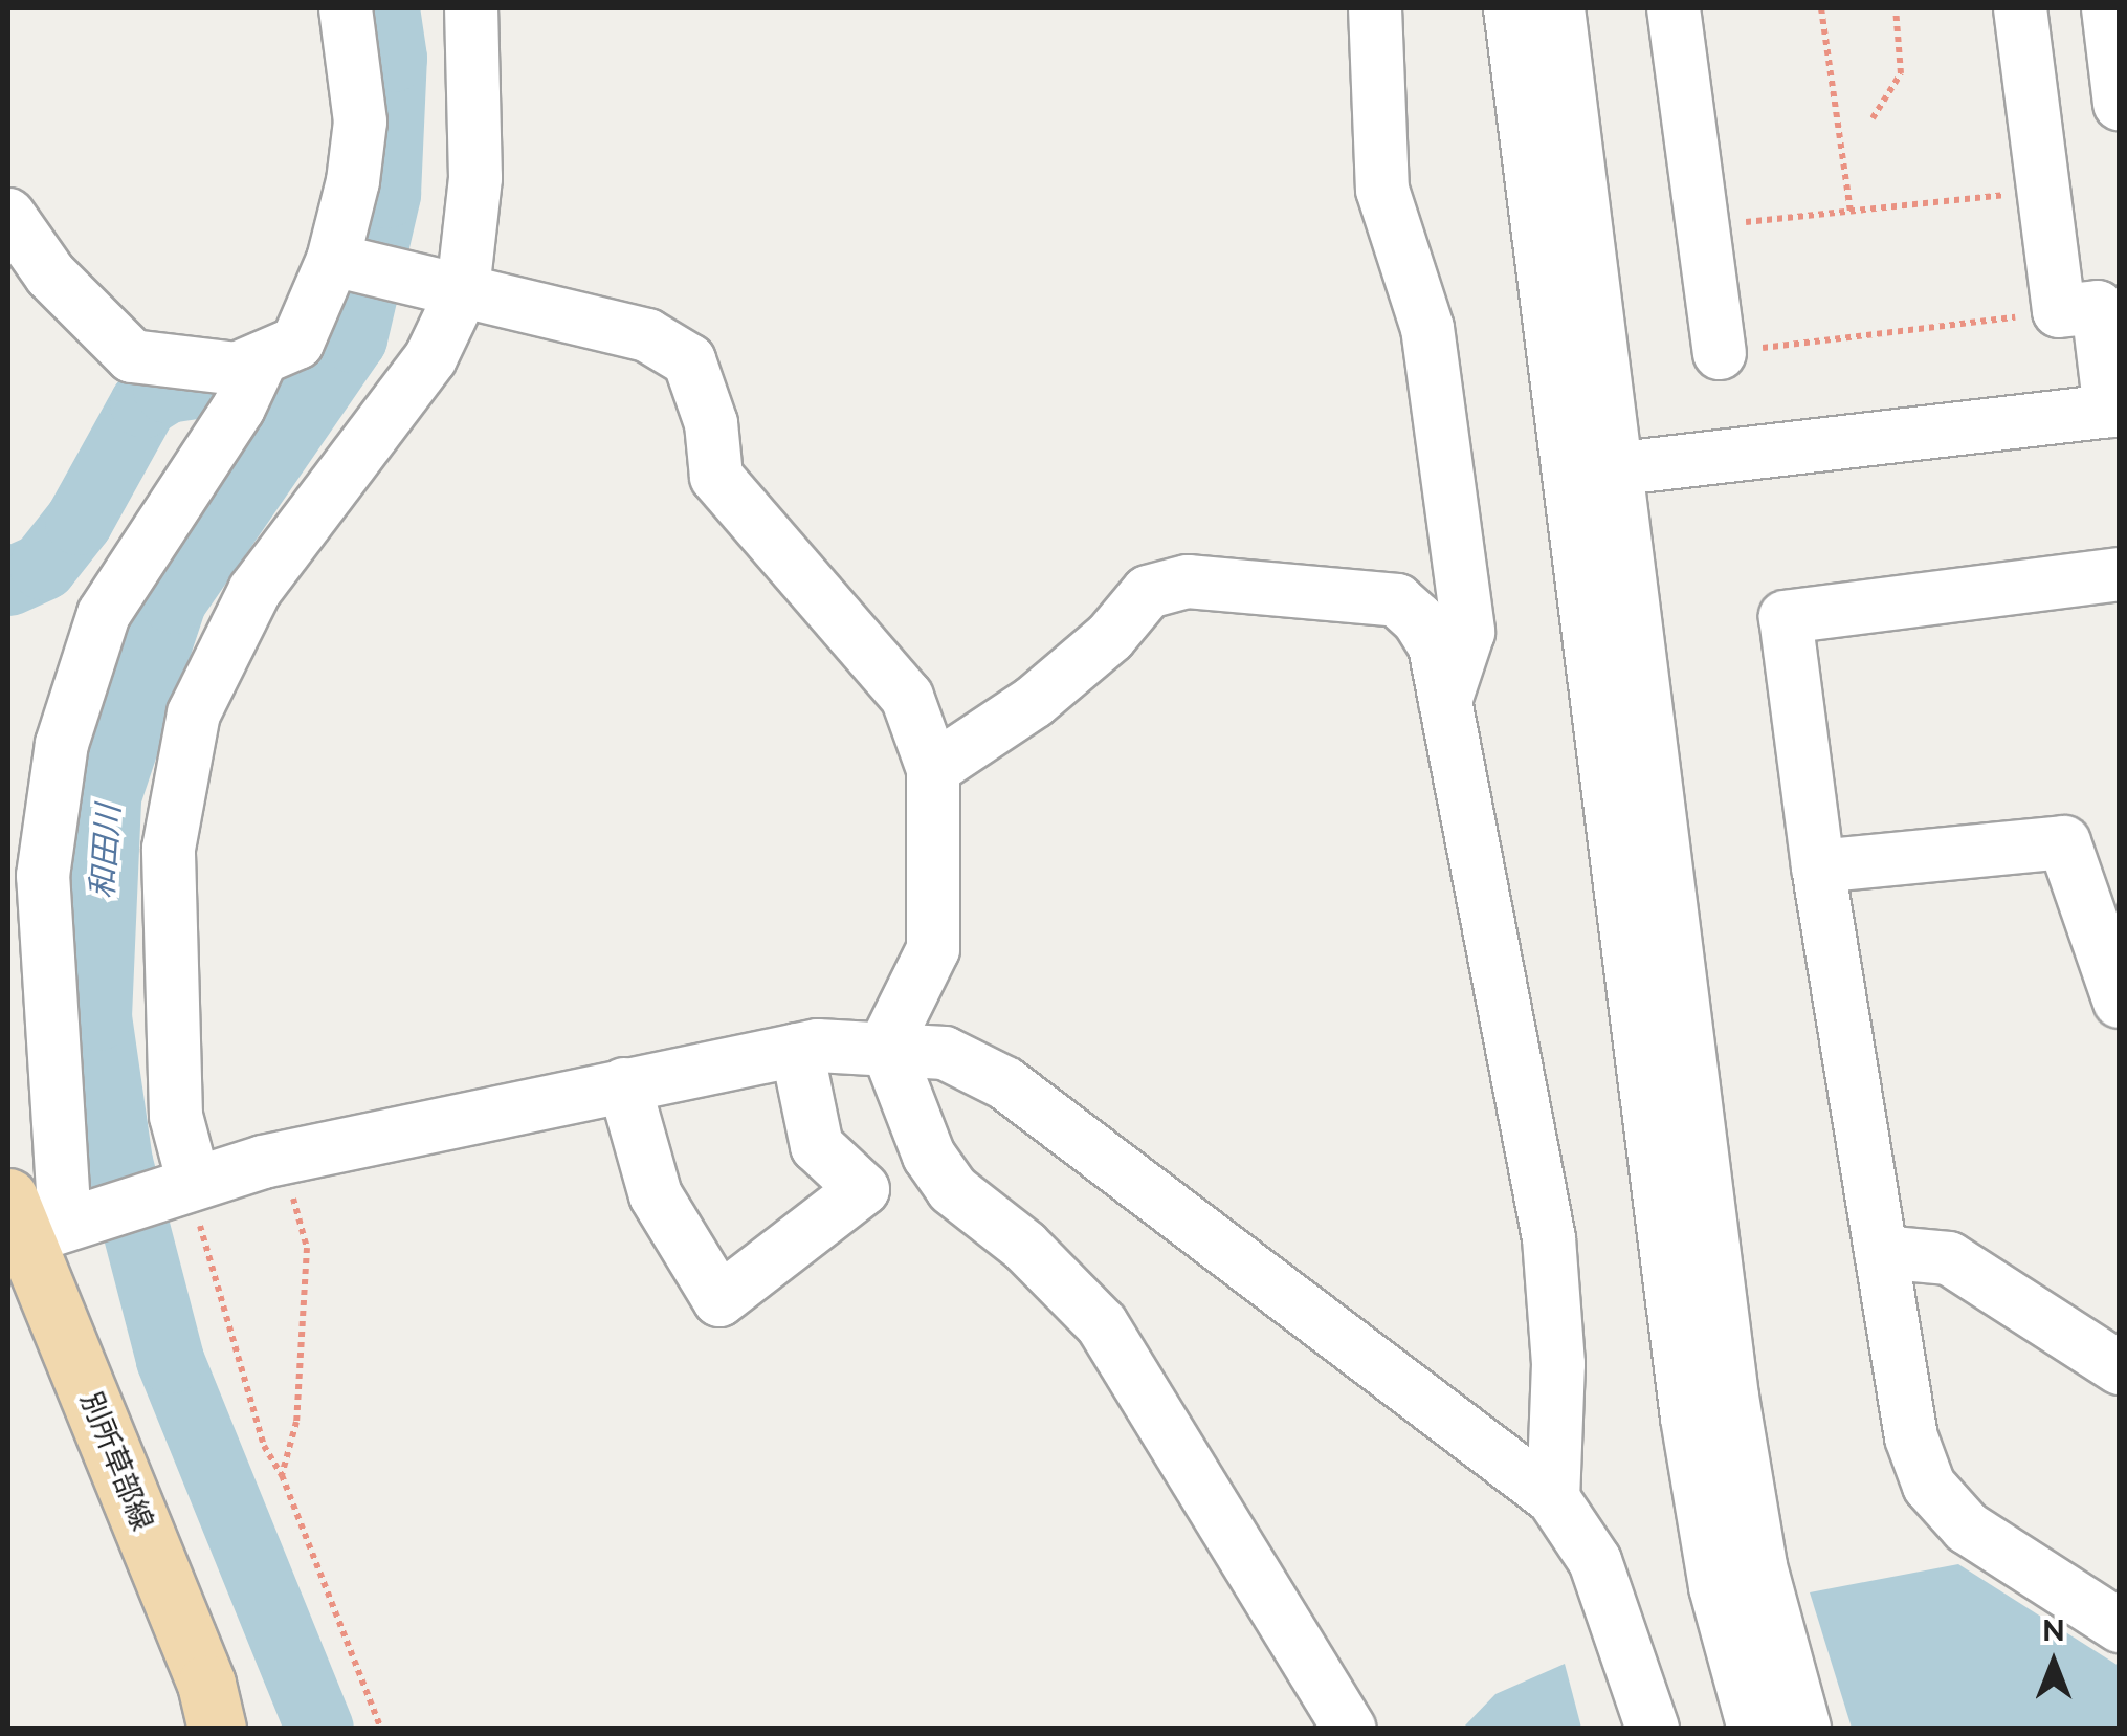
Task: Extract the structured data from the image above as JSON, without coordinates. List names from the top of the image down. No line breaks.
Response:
{"streets":{"main road":["別所草部線"]},"water":["和田川"],"north":"top"}
